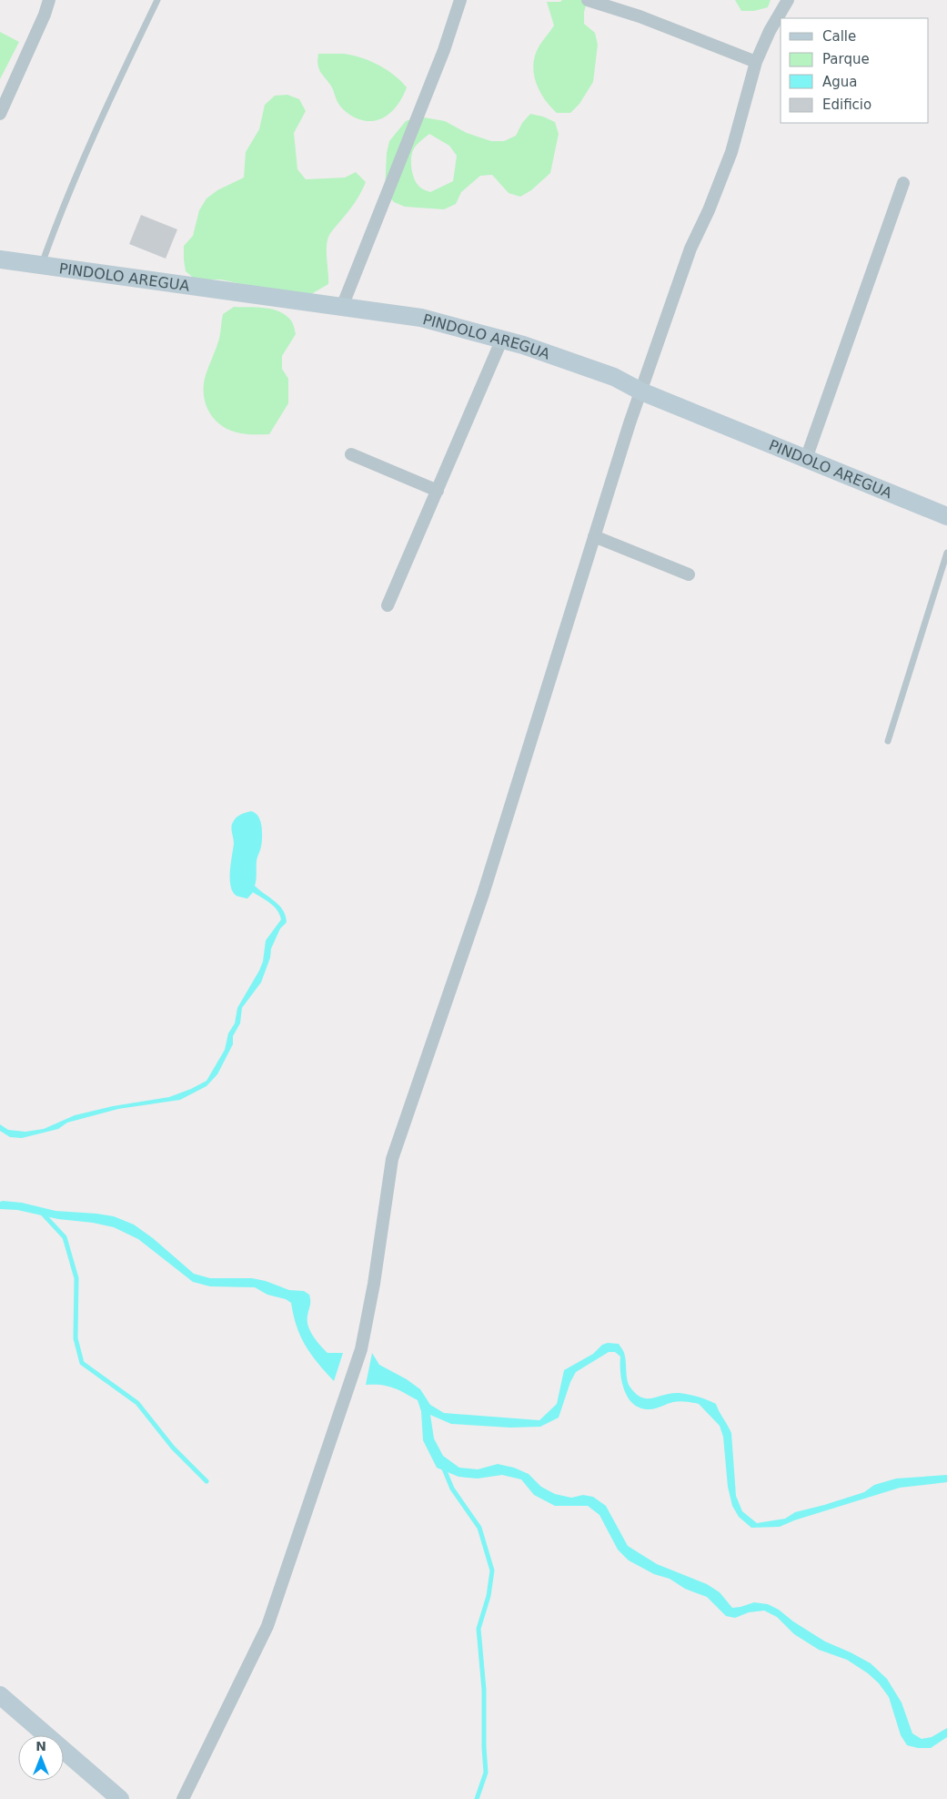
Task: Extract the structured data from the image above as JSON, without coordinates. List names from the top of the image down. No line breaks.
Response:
{"streets":{"main road":["PINDOLO AREGUA"]},"legend":["Calle","Parque","Agua","Edificio"],"north":"top"}
